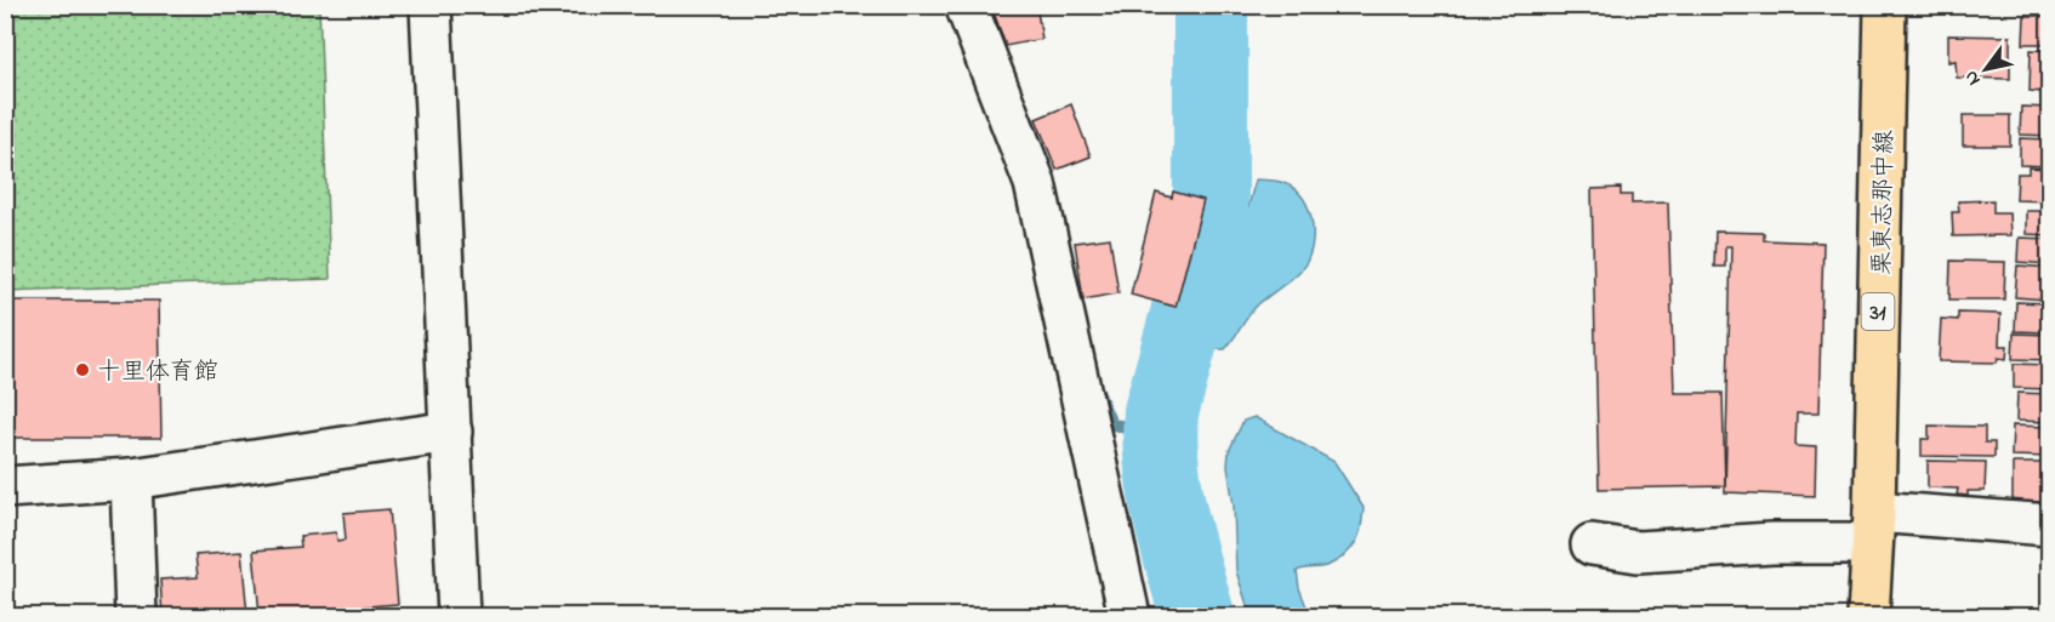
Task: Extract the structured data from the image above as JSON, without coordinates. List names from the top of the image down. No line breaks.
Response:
{"streets":{"main road":["栗東志那中線","31"]},"places":["十里体育館"],"north":"bottom left"}
